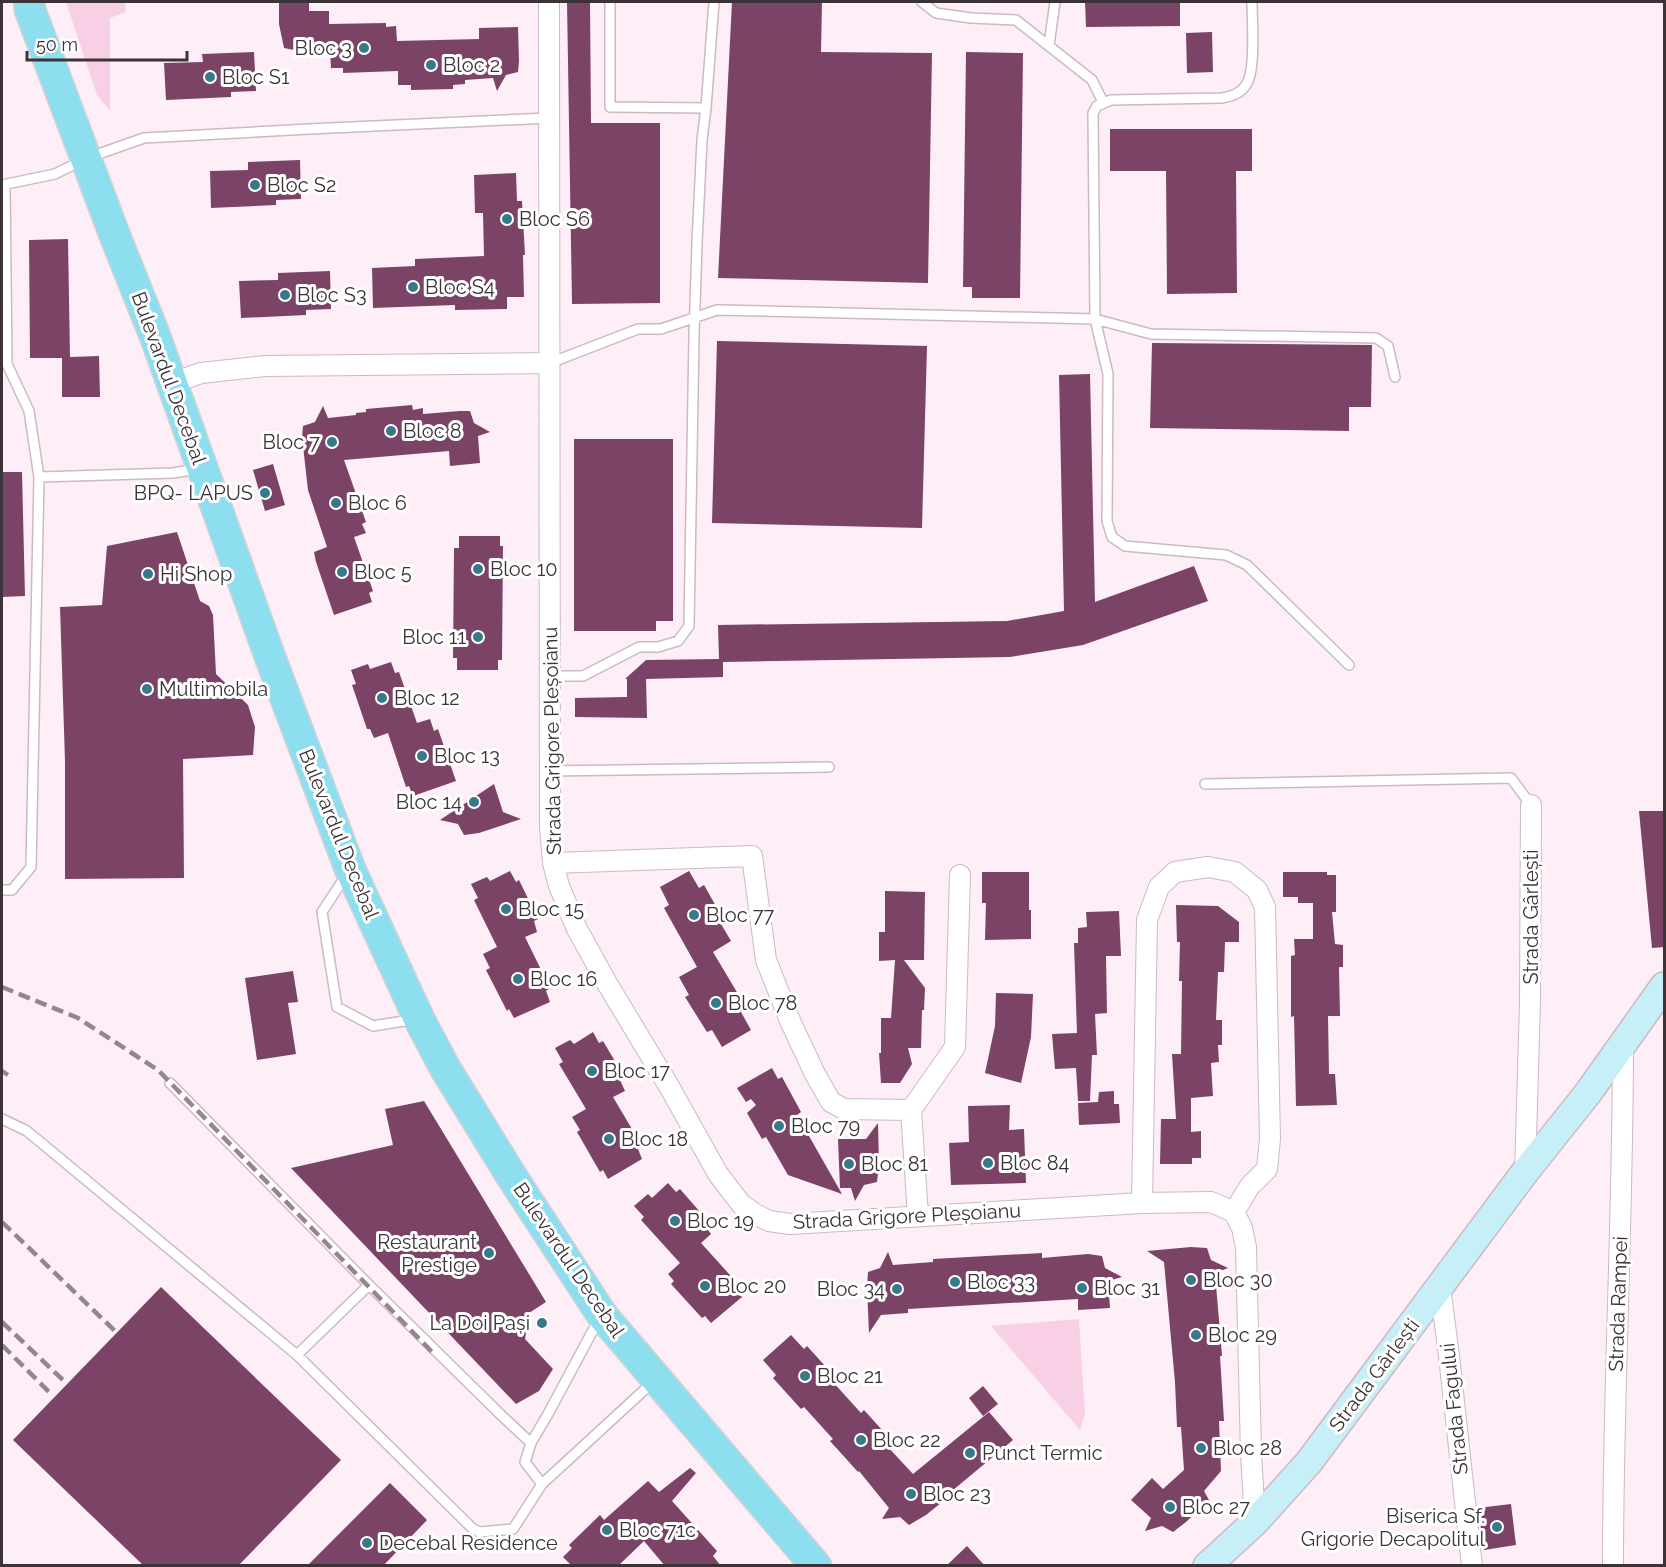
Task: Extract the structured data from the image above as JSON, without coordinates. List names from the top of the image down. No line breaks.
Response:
{"streets":{"main road":["Bulevardul Decebal"],"street":["Strada Grigore Pleșoianu","Strada Gârlești","Strada Rampei","Strada Fagului"]},"crossings":[["Strada Gârlești","Strada Rampei"],["Strada Gârlești","Strada Fagului"]],"places":["Bloc 3","Bloc 2","Bloc S1","Bloc S2","Bloc S6","Bloc S4","Bloc S3","Bloc 8","Bloc 7","BPQ- LAPUS","Bloc 6","Bloc 10","Bloc 5","Hi Shop","Bloc 11","Multimobila","Bloc 12","Bloc 13","Bloc 14","Bloc 15","Bloc 77","Bloc 16","Bloc 78","Bloc 17","Bloc 79","Bloc 18","Bloc 84","Bloc 81","Bloc 19","Restaurant Prestige","Bloc 30","Bloc 33","Bloc 20","Bloc 31","Bloc 34","La Doi Pași","Bloc 29","Bloc 21","Bloc 22","Bloc 28","Punct Termic","Bloc 23","Bloc 27","Biserica Sf. Grigorie Decapolitul","Bloc 71c","Decebal Residence"],"scale_bar":"50 m"}
